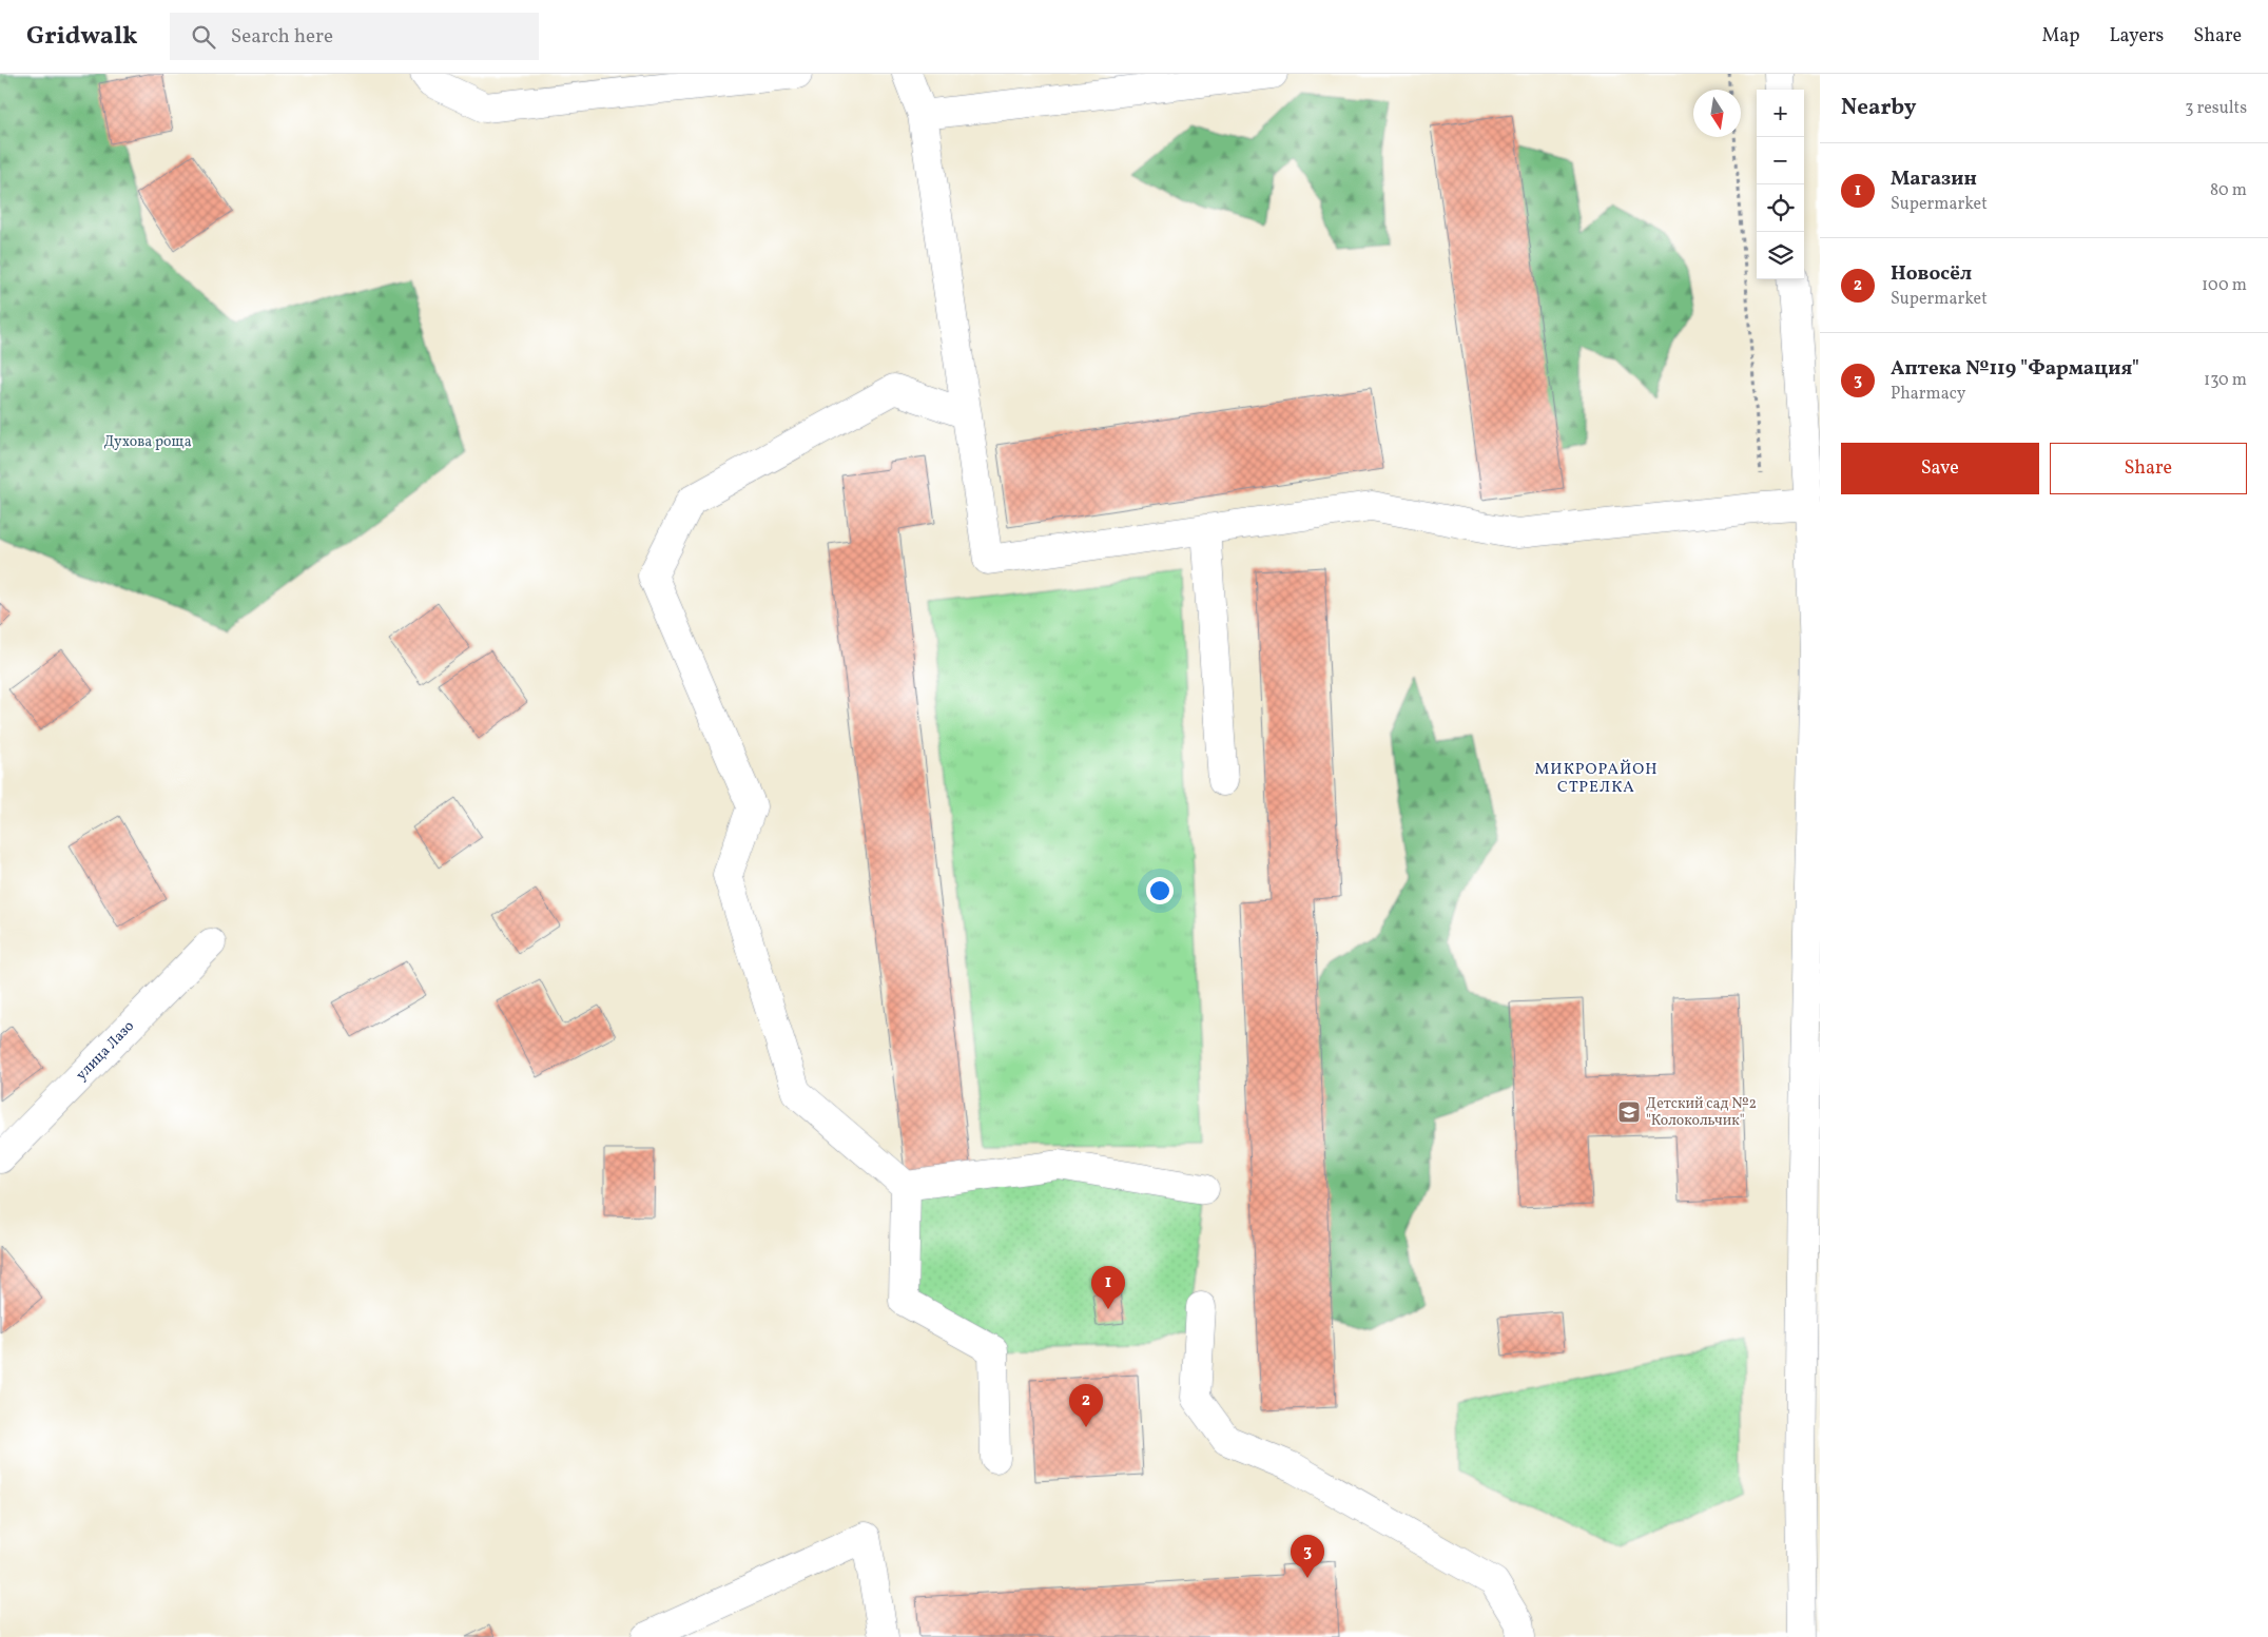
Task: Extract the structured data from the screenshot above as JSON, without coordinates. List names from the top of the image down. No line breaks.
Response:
{"streets":{"street":["улица Лазо"]},"districts":["МИКРОРАЙОН СТРЕЛКА"],"parks":["Духова роща"],"places":{"school or university":["Детский сад №2 \"Колокольчик\""]},"north":"bottom","page":{"header":"Gridwalk","search":"Search here","nav":["Map","Layers","Share"],"heading":["Nearby","3 results"],"map_buttons":["+","−"],"list":[{"mark":"1","name":"Магазин","note":"Supermarket","value":"80 m"},{"mark":"2","name":"Новосёл","note":"Supermarket","value":"100 m"},{"mark":"3","name":"Аптека №119 \"Фармация\"","note":"Pharmacy","value":"130 m"}],"buttons":["Save","Share"],"pins":["1","2","3"]}}
